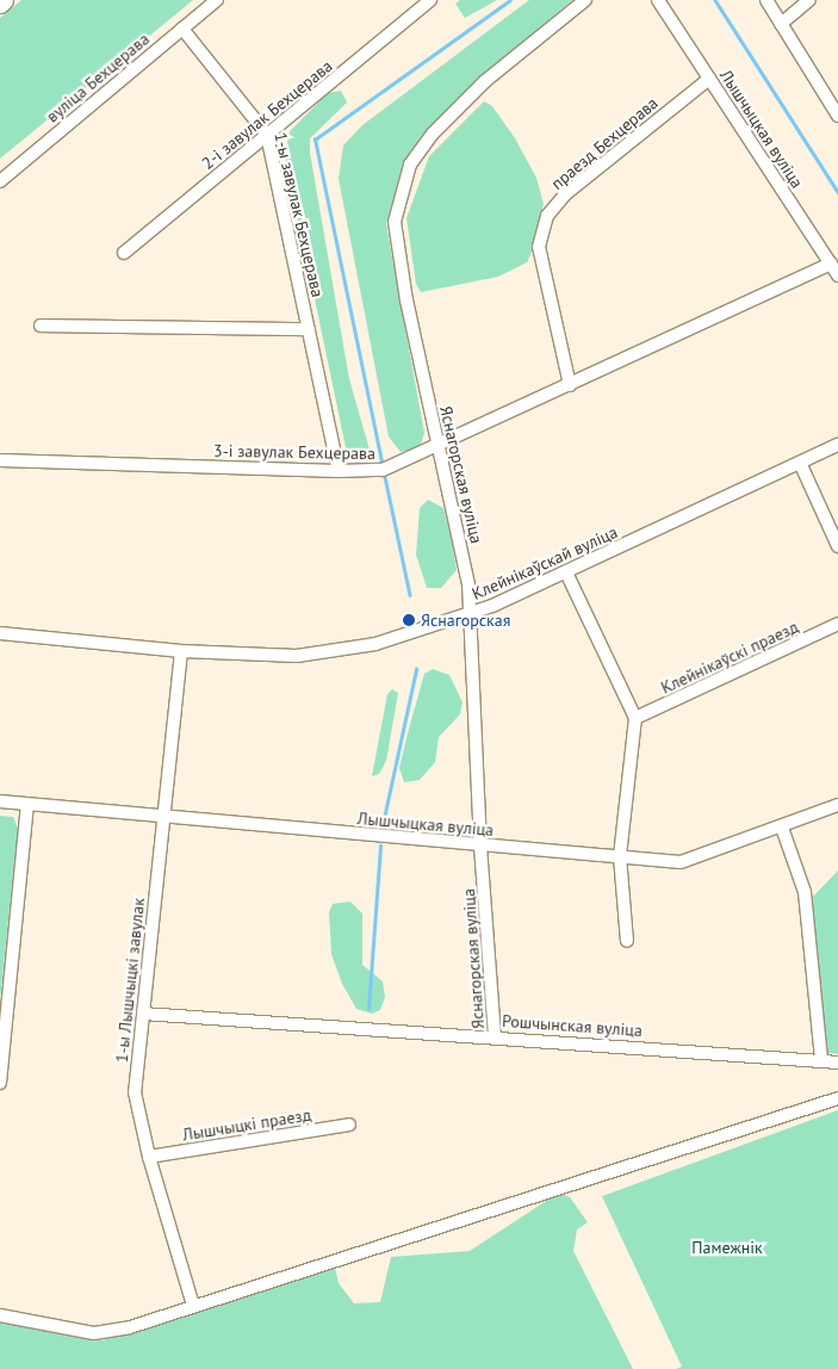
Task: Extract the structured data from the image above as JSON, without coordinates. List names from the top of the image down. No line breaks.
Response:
{"streets":{"street":["вуліца Бехцерава","2-і завулак Бехцерава","Лышчыцкая вуліца","праезд Бехцерава","1-ы завулак Бехцерава","3-і завулак Бехцерава","Яснагорская вуліца","Клейнікаўскай вуліца","Клейнікаўскі праезд","1-ы Лышчыцкі завулак","Рошчынская вуліца","Лышчыцкі праезд"]},"crossings":[["вуліца Бехцерава","1-ы завулак Бехцерава"],["2-і завулак Бехцерава","1-ы завулак Бехцерава"],["Лышчыцкая вуліца","праезд Бехцерава"],["Лышчыцкая вуліца","3-і завулак Бехцерава"],["Лышчыцкая вуліца","Яснагорская вуліца"],["Лышчыцкая вуліца","1-ы Лышчыцкі завулак"],["праезд Бехцерава","3-і завулак Бехцерава"],["1-ы завулак Бехцерава","3-і завулак Бехцерава"],["3-і завулак Бехцерава","Яснагорская вуліца"],["Яснагорская вуліца","Клейнікаўскай вуліца"],["Яснагорская вуліца","Рошчынская вуліца"],["Клейнікаўскай вуліца","1-ы Лышчыцкі завулак"],["1-ы Лышчыцкі завулак","Рошчынская вуліца"],["1-ы Лышчыцкі завулак","Лышчыцкі праезд"]],"parks":["Памежнік"],"places":["Яснагорская"]}
